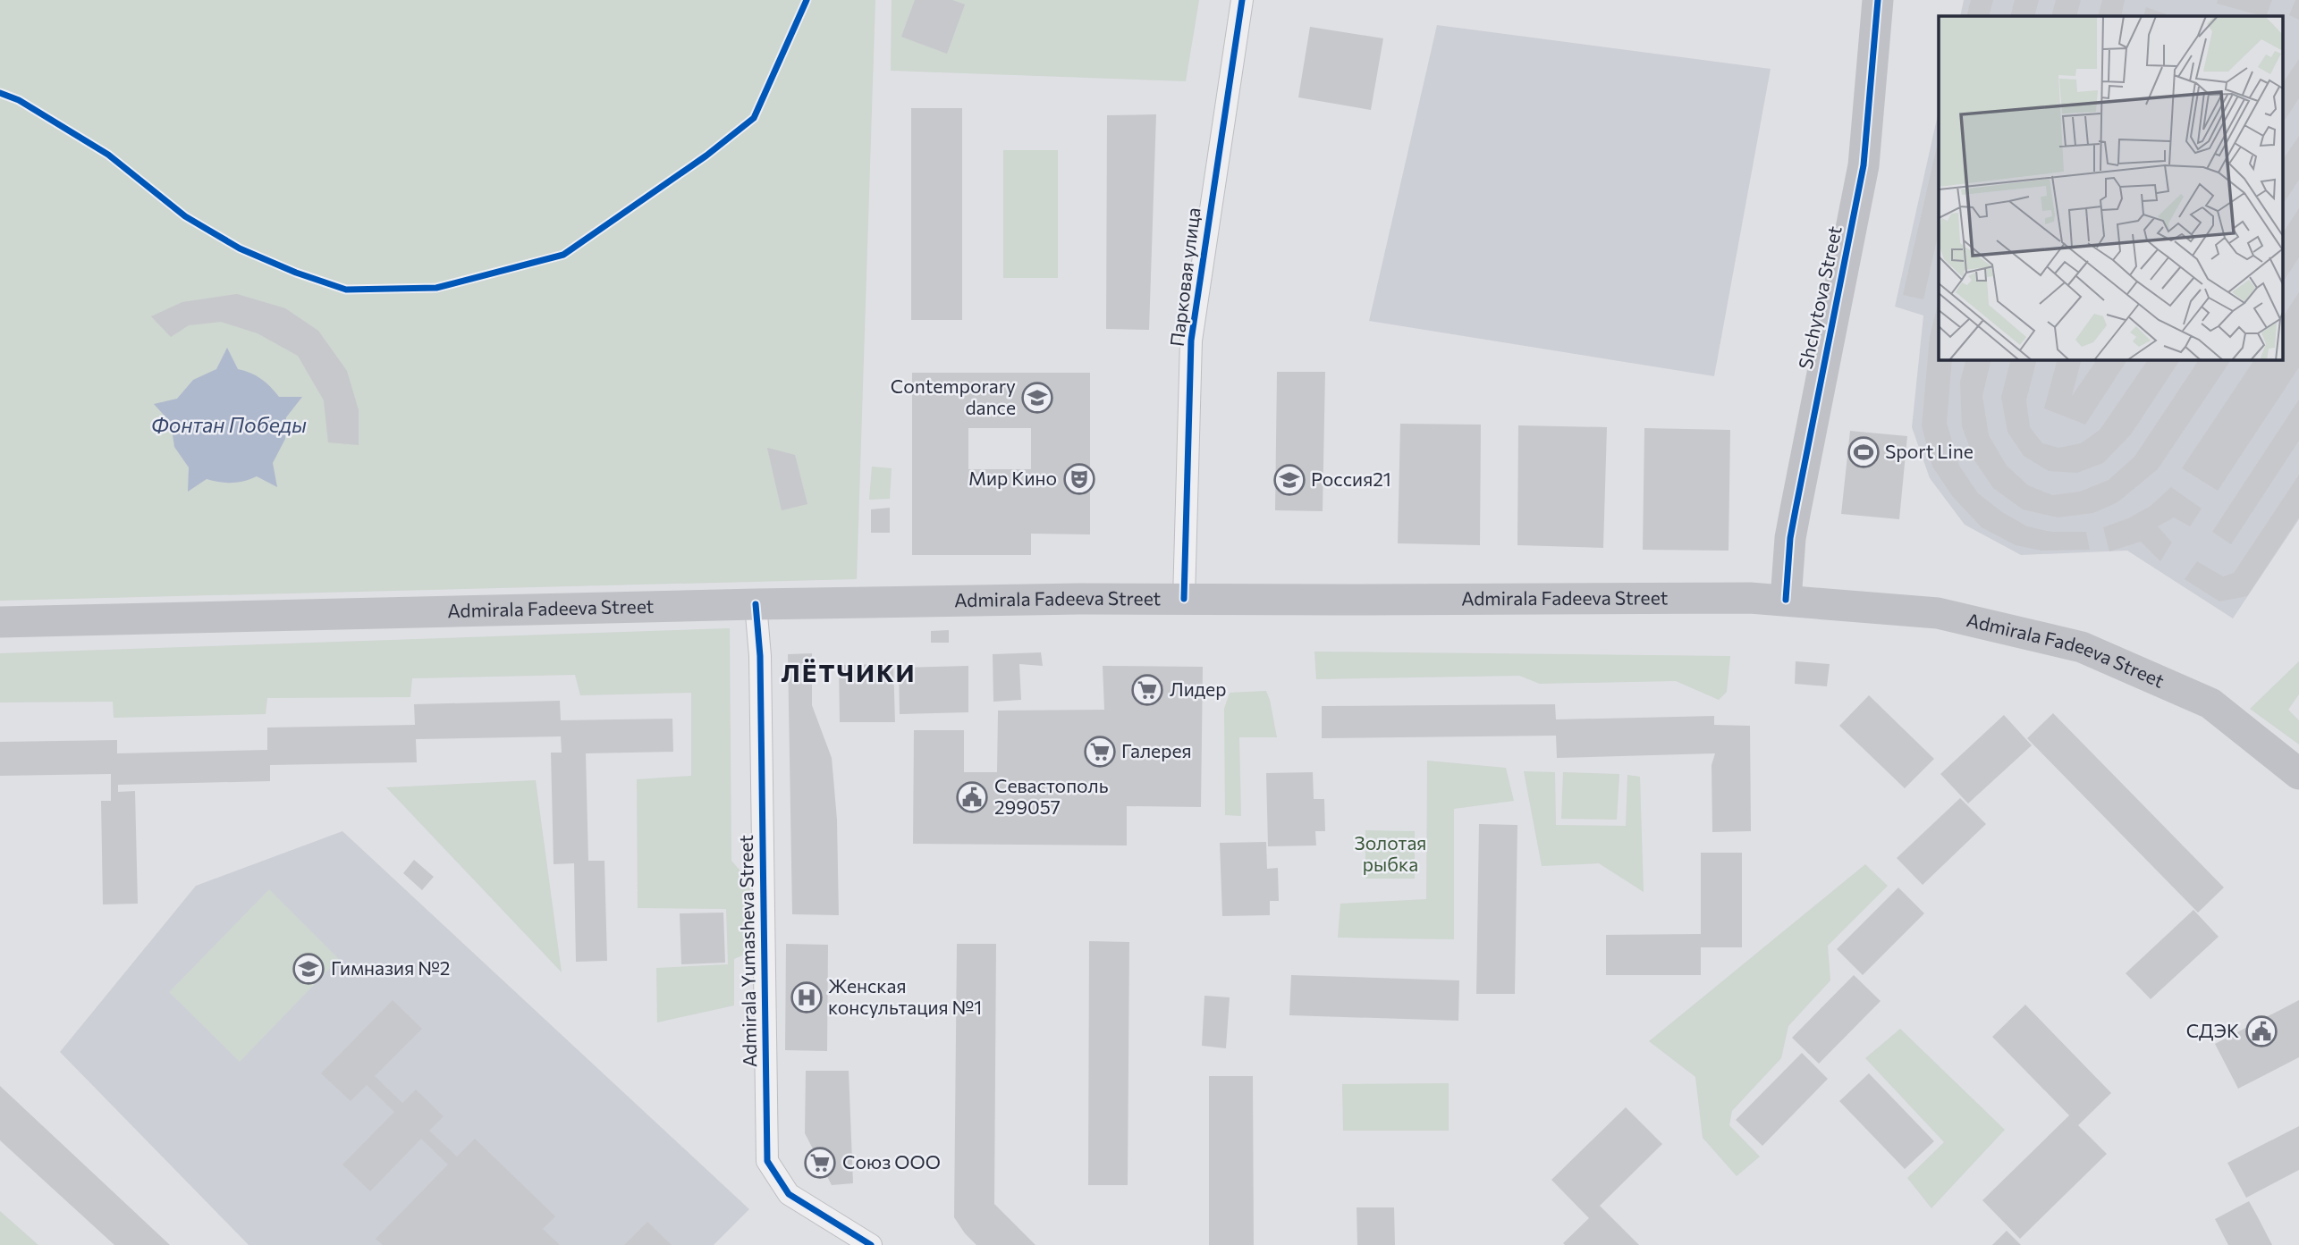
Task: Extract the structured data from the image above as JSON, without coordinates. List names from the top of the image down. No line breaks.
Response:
{"streets":{"main road":["Shchytova Street","Admirala Fadeeva Street"],"street":["Парковая улица","Admirala Yumasheva Street"]},"crossings":[["Парковая улица","Admirala Fadeeva Street"],["Shchytova Street","Admirala Fadeeva Street"],["Admirala Fadeeva Street","Admirala Yumasheva Street"]],"districts":["ЛЁТЧИКИ"],"water":["Фонтан Победы"],"parks":["Золотая рыбка"],"places":{"school or university":["Contemporary dance","Россия21","Гимназия №2"],"sports":["Sport Line"],"theatre":["Мир Кино"],"supermarket":["Лидер","Галерея","Союз ООО"],"public building":["Севастополь 299057","СДЭК"],"hospital":["Женская консультация №1"]}}
